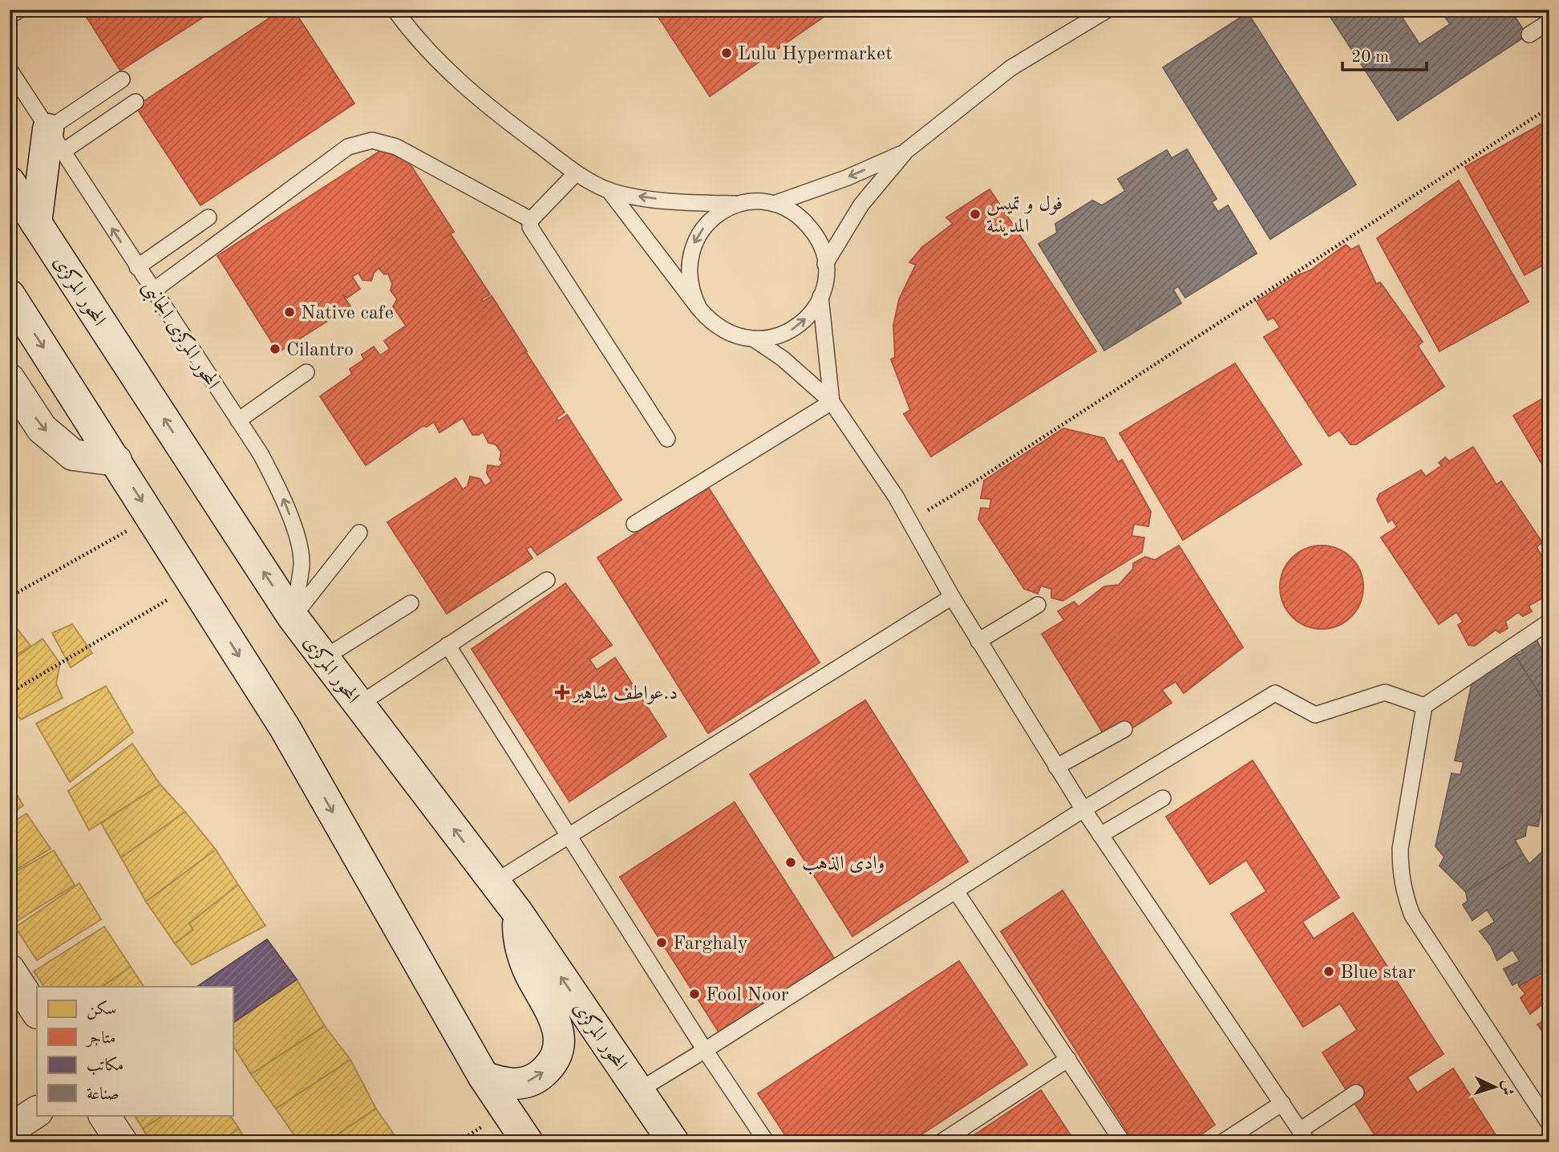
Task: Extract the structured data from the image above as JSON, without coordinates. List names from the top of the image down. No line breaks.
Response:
{"streets":{"main road":["المحور المركزى"],"lane":["المحور المركزى الجانبى"]},"crossings":[["المحور المركزى","المحور المركزى الجانبى"]],"one_way":["المحور المركزى الجانبى"],"places":{"other":["Lulu Hypermarket","فول و تميس المدينىة","Native cafe","Cilantro","وادى الذهب","Farghaly","Blue star","Fool Noor"],"health":["د.عواطف شاهير"]},"legend":["سكن","متاجر","مكاتب","صناعة"],"scale_bar":"20 m","north":"right"}
